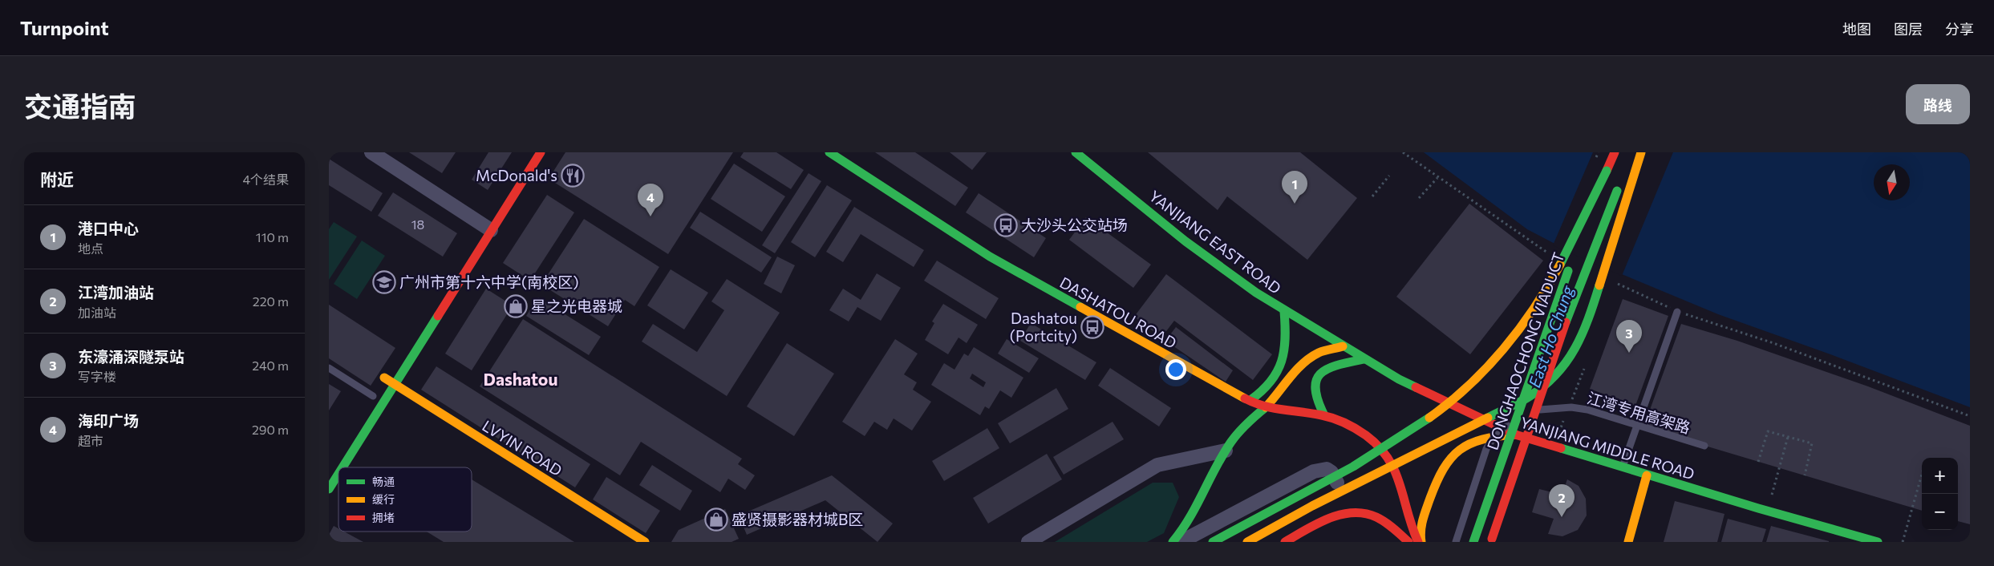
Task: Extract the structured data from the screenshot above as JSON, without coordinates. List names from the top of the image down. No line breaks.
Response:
{"streets":{"main road":["YANJIANG EAST ROAD","DASHATOU ROAD","DONGHAOCHONG VIADUCT","LVYIN ROAD","YANJIANG MIDDLE ROAD"],"lane":["江湾专用高架路"]},"crossings":[["YANJIANG EAST ROAD","YANJIANG MIDDLE ROAD"]],"districts":["Dashatou"],"water":["East Ho Chung"],"places":{"restaurant":["McDonald's"],"bus stop":["大沙头公交站场","Dashatou (Portcity)"],"school or university":["广州市第十六中学(南校区)"],"shop":["星之光电器城","盛贤摄影器材城B区"]},"house_numbers":["18"],"legend":["畅通","缓行","拥堵"],"north":"bottom","page":{"header":"Turnpoint","nav":["地图","图层","分享"],"title":"交通指南","buttons":"路线","heading":["附近","4个结果"],"pins":["1","4","3","2"],"list":[{"mark":"1","name":"港口中心","note":"地点","value":"110 m"},{"mark":"2","name":"江湾加油站","note":"加油站","value":"220 m"},{"mark":"3","name":"东濠涌深隧泵站","note":"写字楼","value":"240 m"},{"mark":"4","name":"海印广场","note":"超市","value":"290 m"}],"map_buttons":["+","−"]}}
